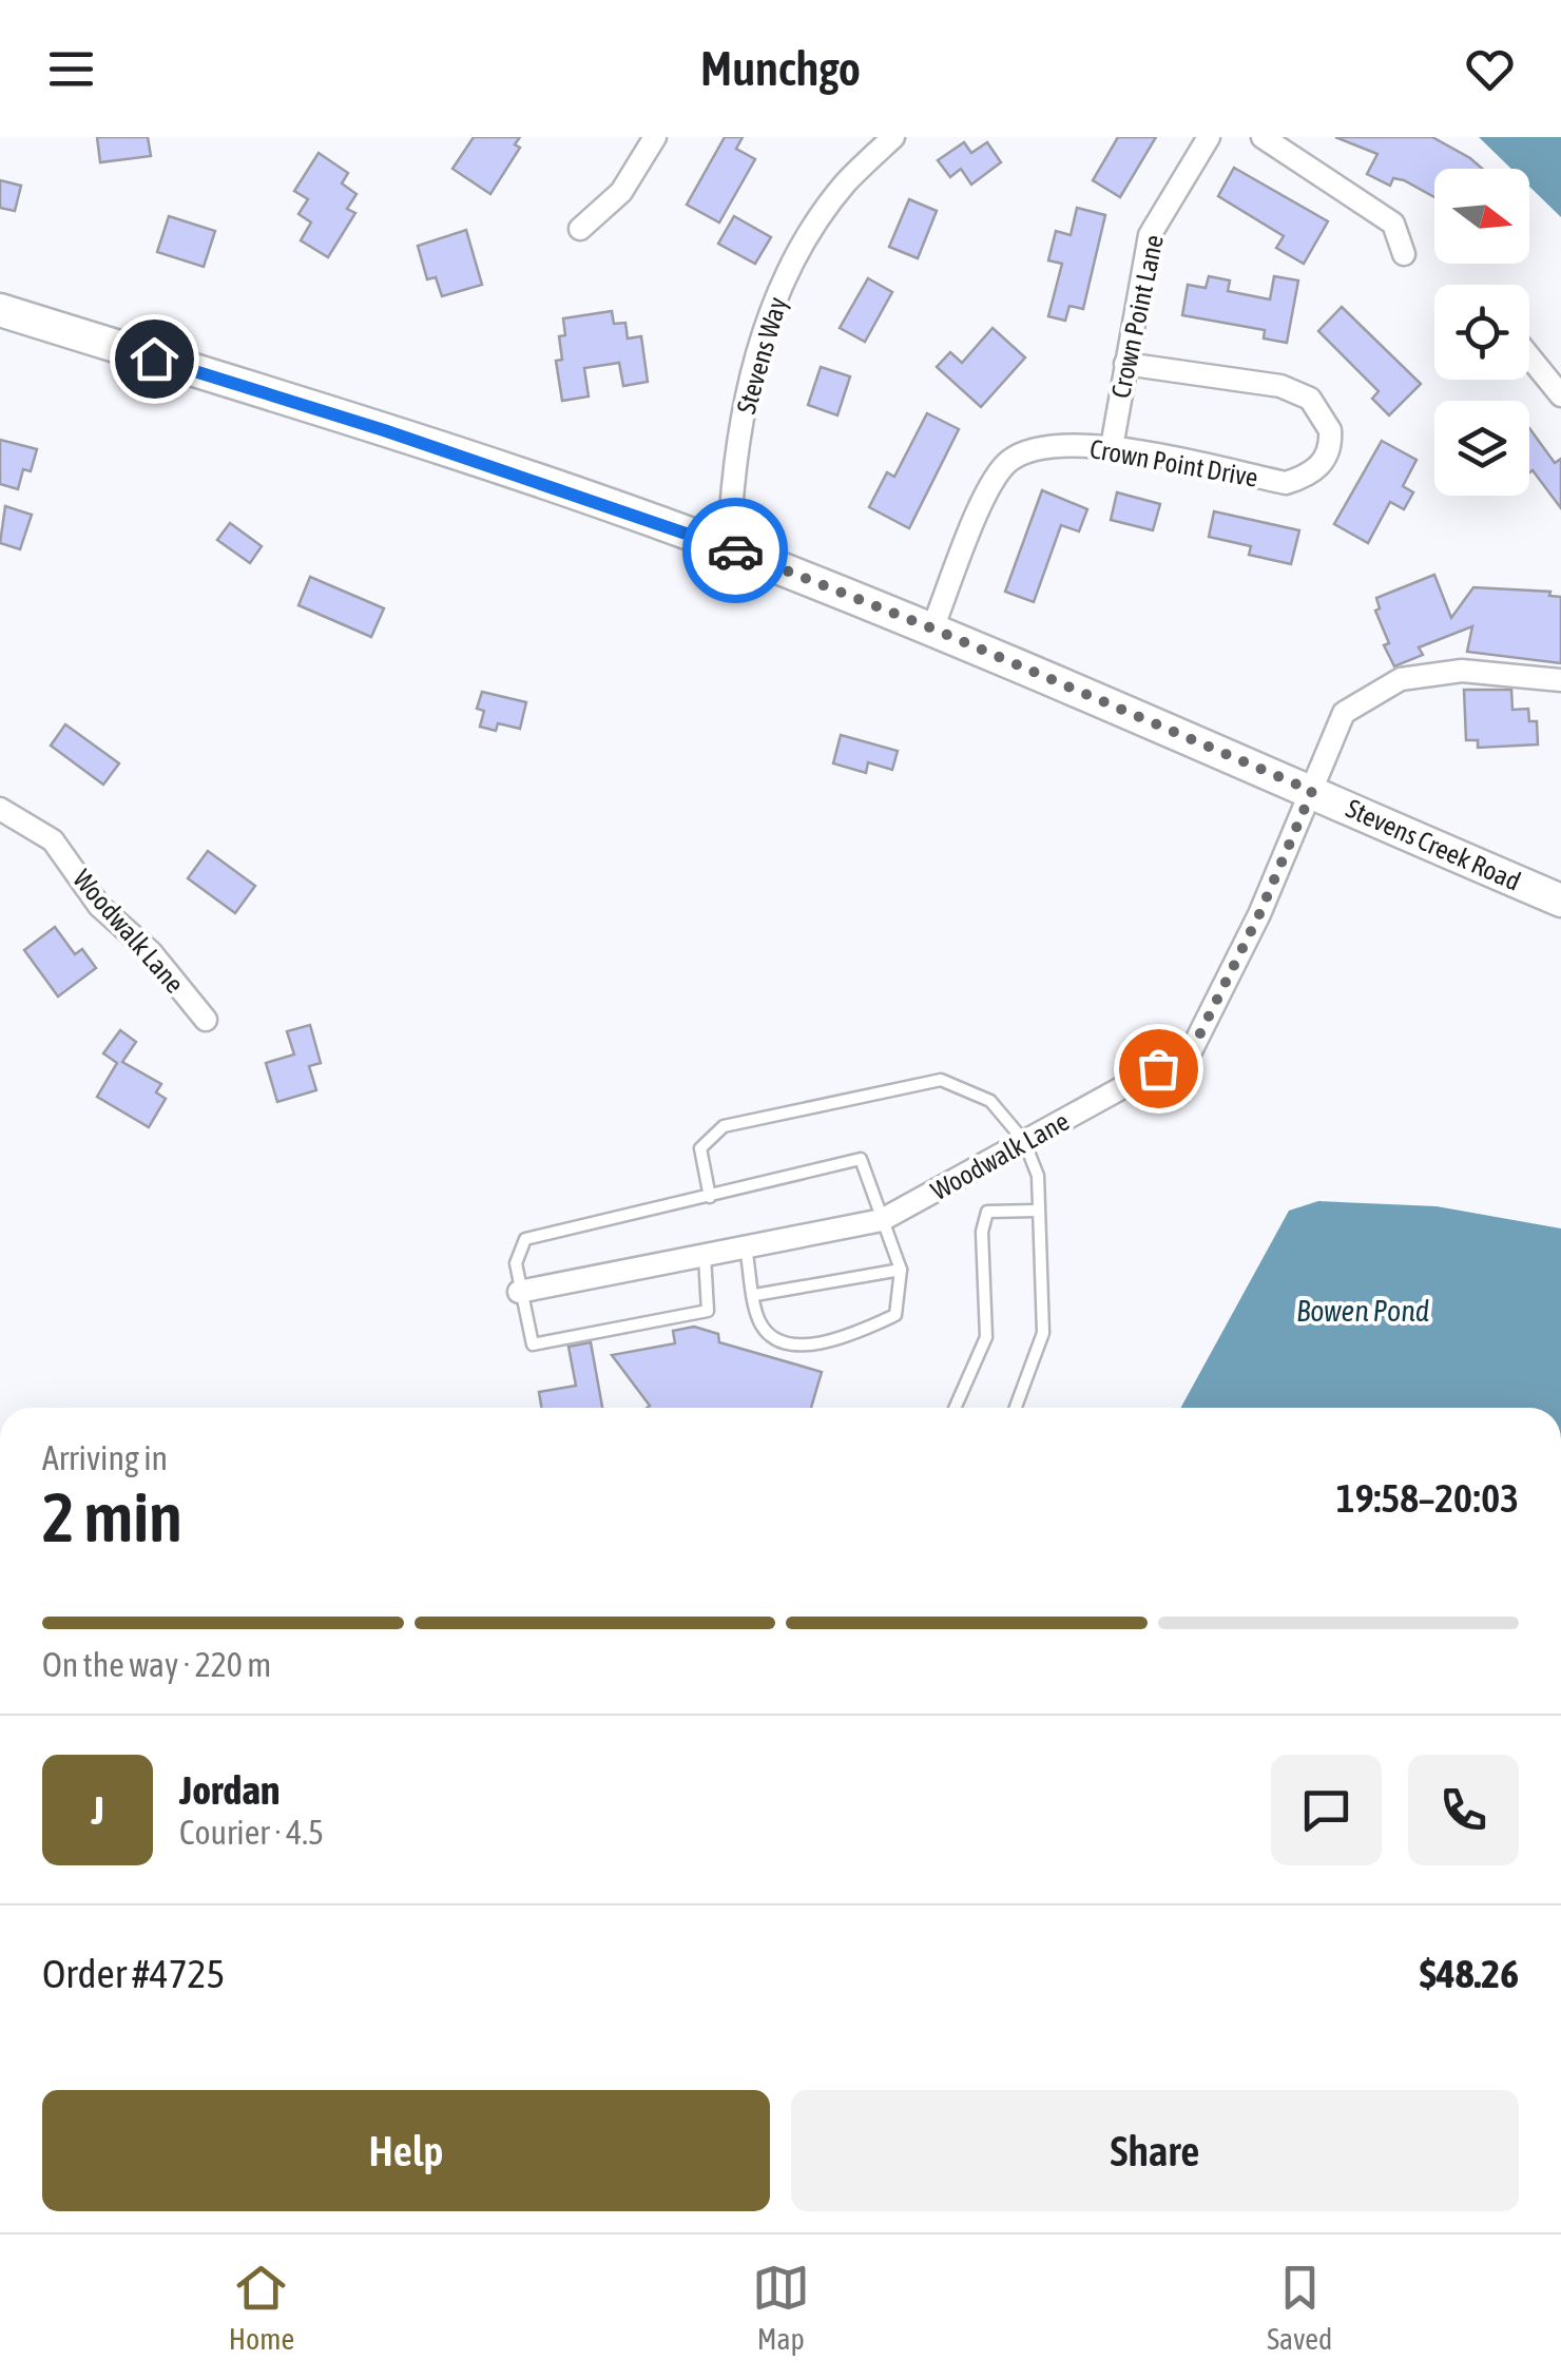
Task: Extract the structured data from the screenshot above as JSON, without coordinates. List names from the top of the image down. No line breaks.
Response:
{"streets":{"street":["Crown Point Lane","Stevens Way","Crown Point Drive","Stevens Creek Road","Woodwalk Lane"]},"crossings":[["Crown Point Lane","Crown Point Drive"],["Stevens Way","Stevens Creek Road"],["Crown Point Drive","Stevens Creek Road"],["Stevens Creek Road","Woodwalk Lane"]],"water":["Bowen Pond"],"north":"right","page":{"header":"Munchgo","heading":["2 min","Arriving in","19:58–20:03"],"panel":["Jordan","Courier · 4.5","Order #4725","$48.26"],"bar":"On the way · 220 m","round":"J","buttons":["Help","Share"],"tabs":["Home","Map","Saved"]}}
